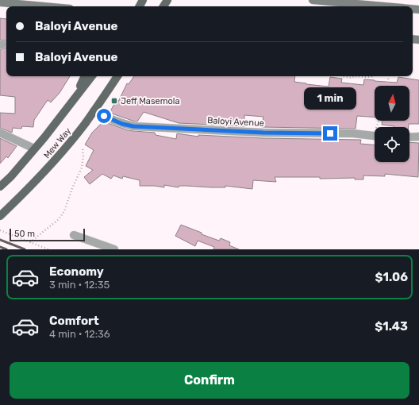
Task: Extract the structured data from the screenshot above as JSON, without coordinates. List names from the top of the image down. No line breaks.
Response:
{"streets":{"main road":["Mew Way"],"street":["Baloyi Avenue"]},"crossings":[["Baloyi Avenue","Mew Way"]],"places":{"transit":["Jeff Masemola"]},"scale_bar":"50 m","north":"top","page":{"banner":["Baloyi Avenue","Baloyi Avenue"],"bubble":"1 min","scale":"50 m","list":[{"name":"Economy","note":"3 min · 12:35","value":"$1.06"},{"name":"Comfort","note":"4 min · 12:36","value":"$1.43"}],"buttons":"Confirm"}}
